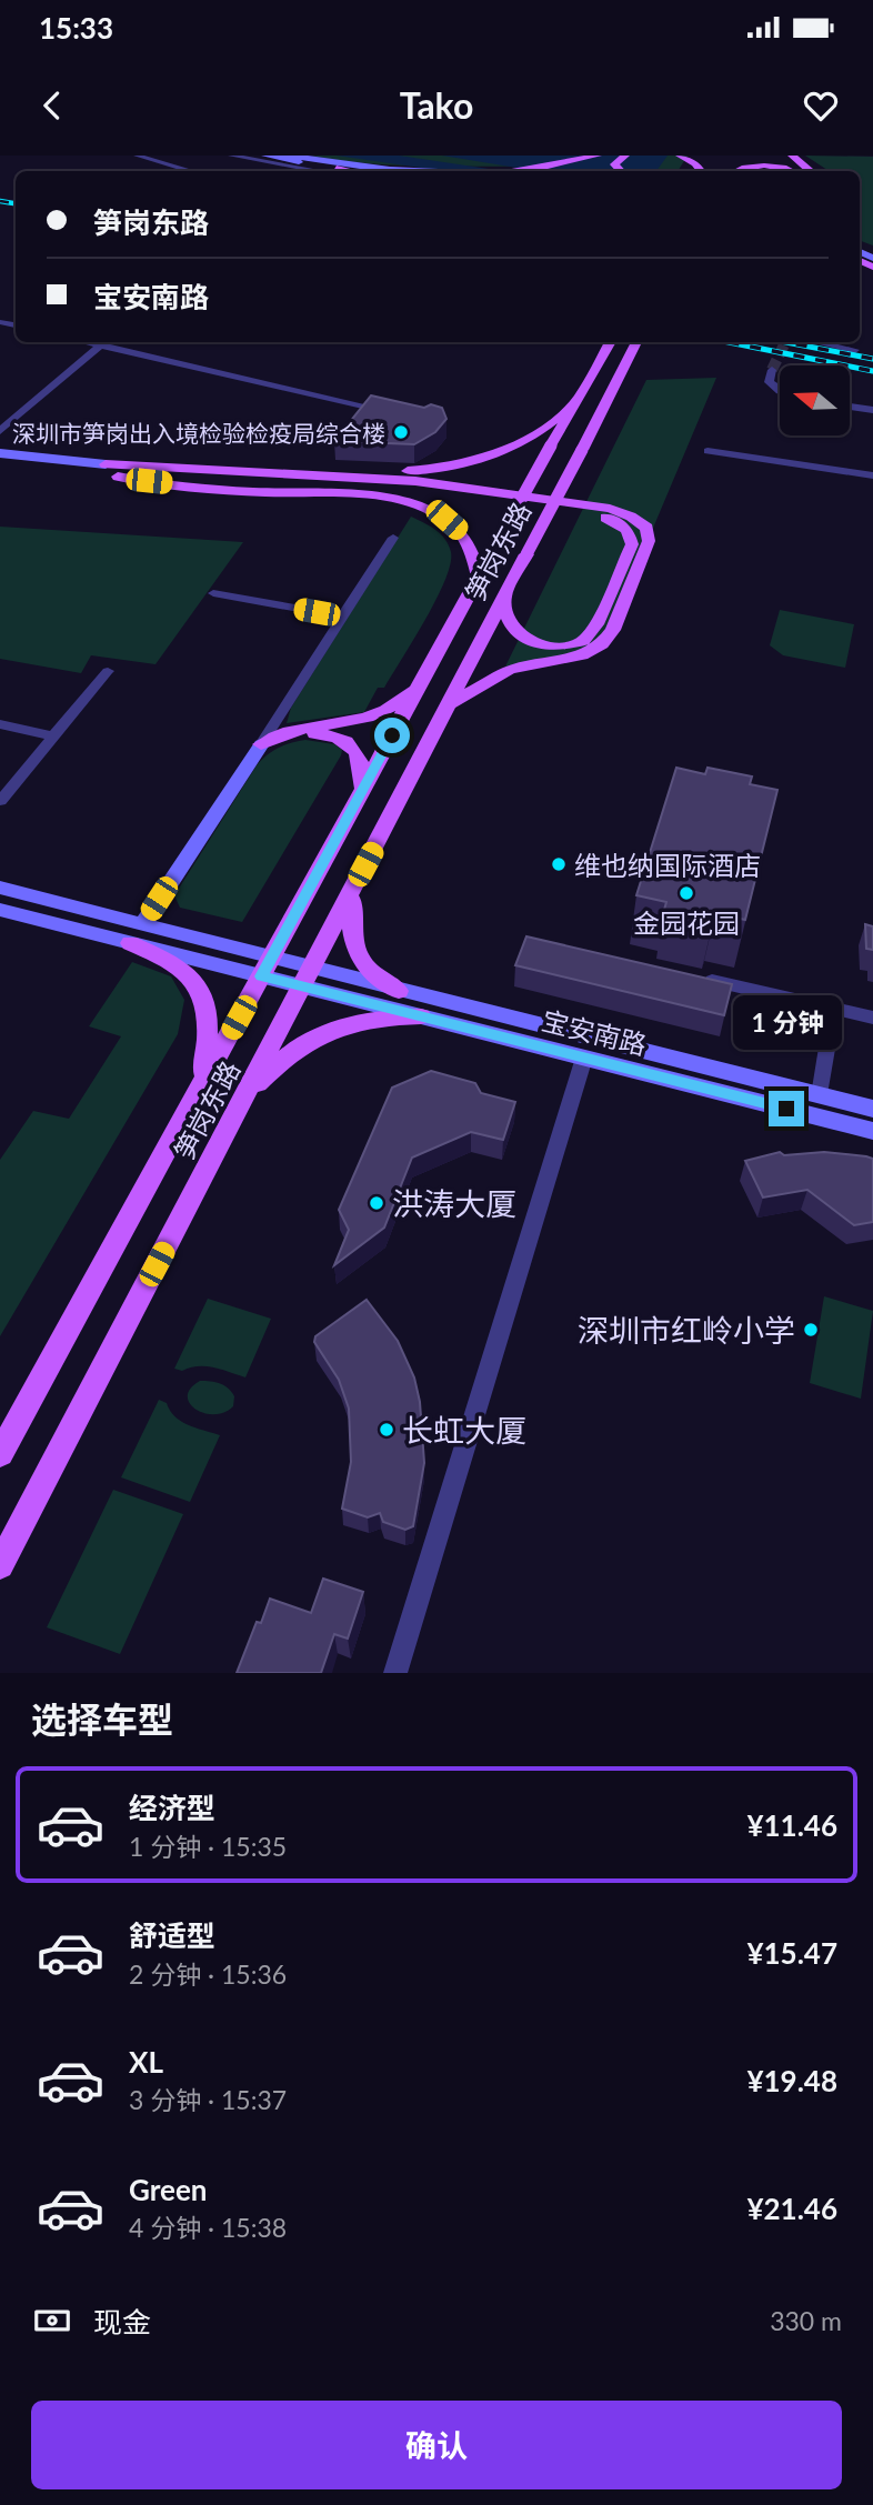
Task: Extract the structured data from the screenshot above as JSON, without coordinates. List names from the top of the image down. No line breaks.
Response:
{"streets":{"main road":["笋岗东路"],"street":["宝安南路"]},"crossings":[["笋岗东路","宝安南路"]],"places":["深圳市笋岗出入境检验检疫局综合楼","维也纳国际酒店","金园花园","洪涛大厦","深圳市红岭小学","长虹大厦"],"north":"left","page":{"status":"15:33","header":"Tako","banner":["笋岗东路","宝安南路"],"bubble":"1 分钟","heading":"选择车型","list":[{"name":"经济型","note":"1 分钟 · 15:35","value":"¥11.46"},{"name":"舒适型","note":"2 分钟 · 15:36","value":"¥15.47"},{"name":"XL","note":"3 分钟 · 15:37","value":"¥19.48"},{"name":"Green","note":"4 分钟 · 15:38","value":"¥21.46"}],"pay":["现金","330 m"],"buttons":"确认"}}
